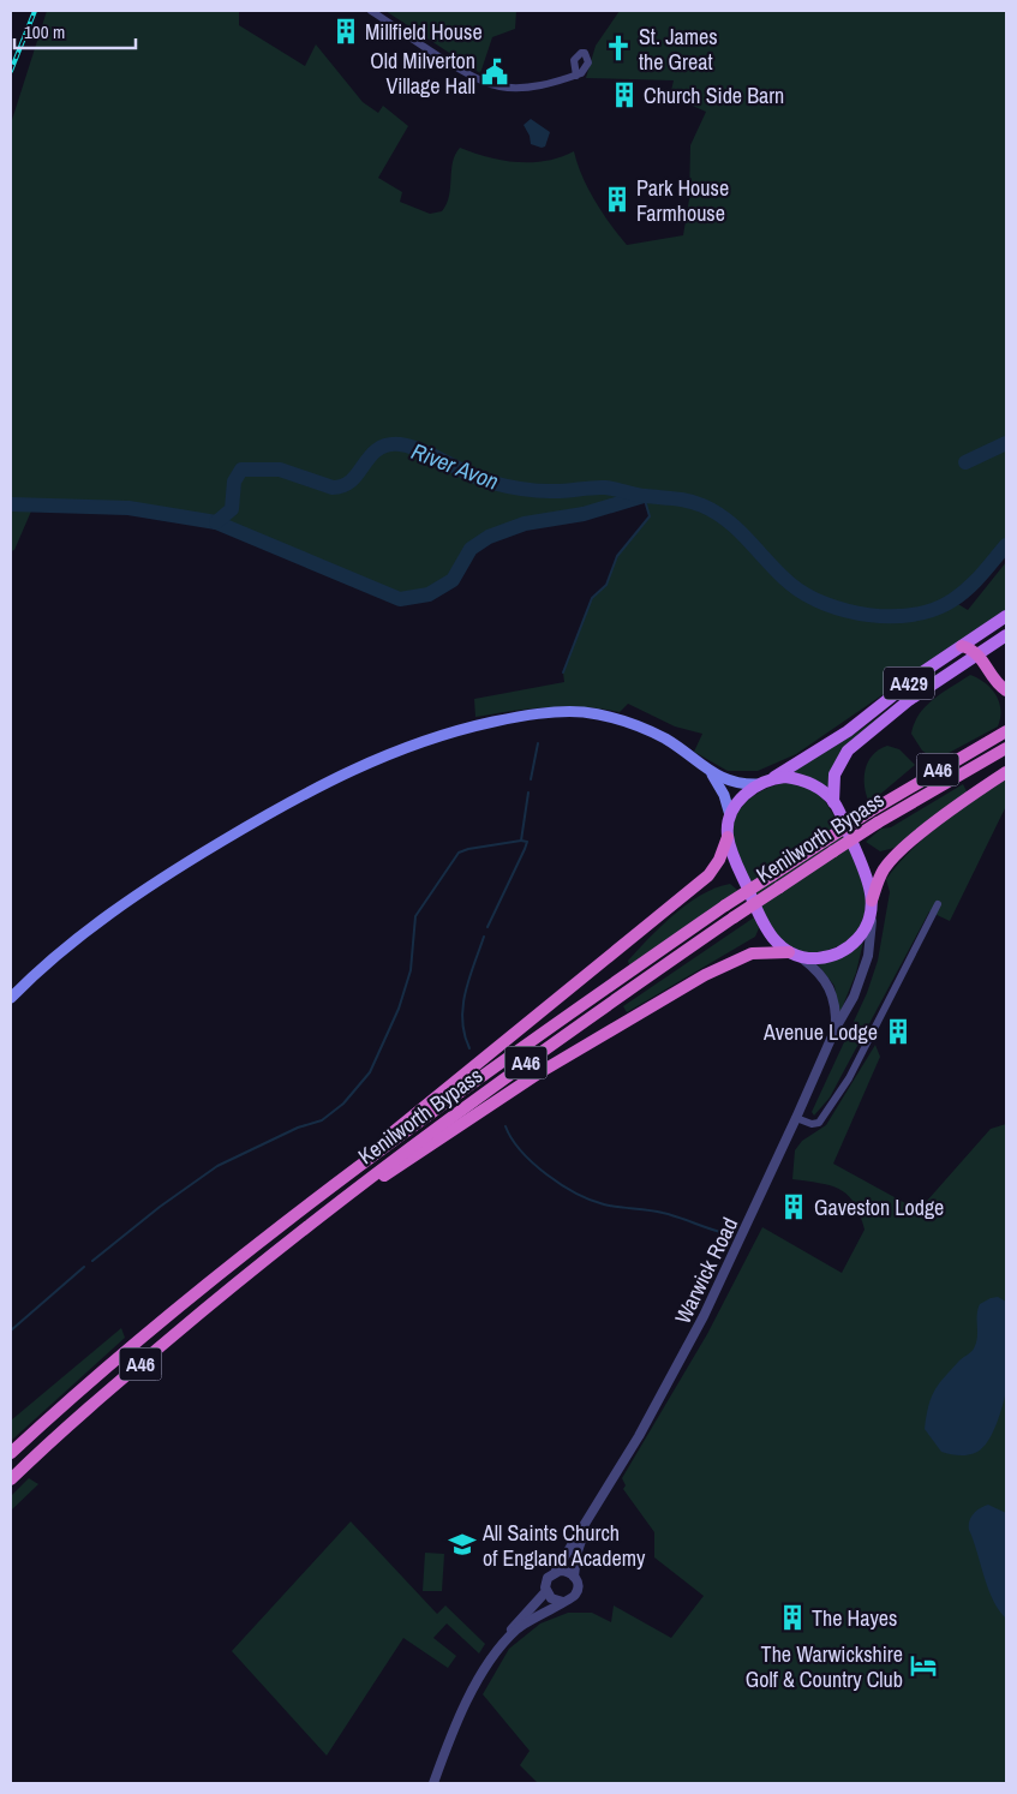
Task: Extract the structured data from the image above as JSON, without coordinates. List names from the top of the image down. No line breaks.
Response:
{"streets":{"highway":["A46","Kenilworth Bypass"],"main road":["A429"],"street":["Warwick Road"]},"crossings":[["A429","Warwick Road"]],"water":["River Avon"],"places":{"building":["Millfield House","Church Side Barn","Park House Farmhouse","Avenue Lodge","Gaveston Lodge","The Hayes"],"church":["St. James the Great"],"public building":["Old Milverton Village Hall"],"school or university":["All Saints Church of England Academy"],"hotel":["The Warwickshire Golf & Country Club"]},"scale_bar":"100 m"}
